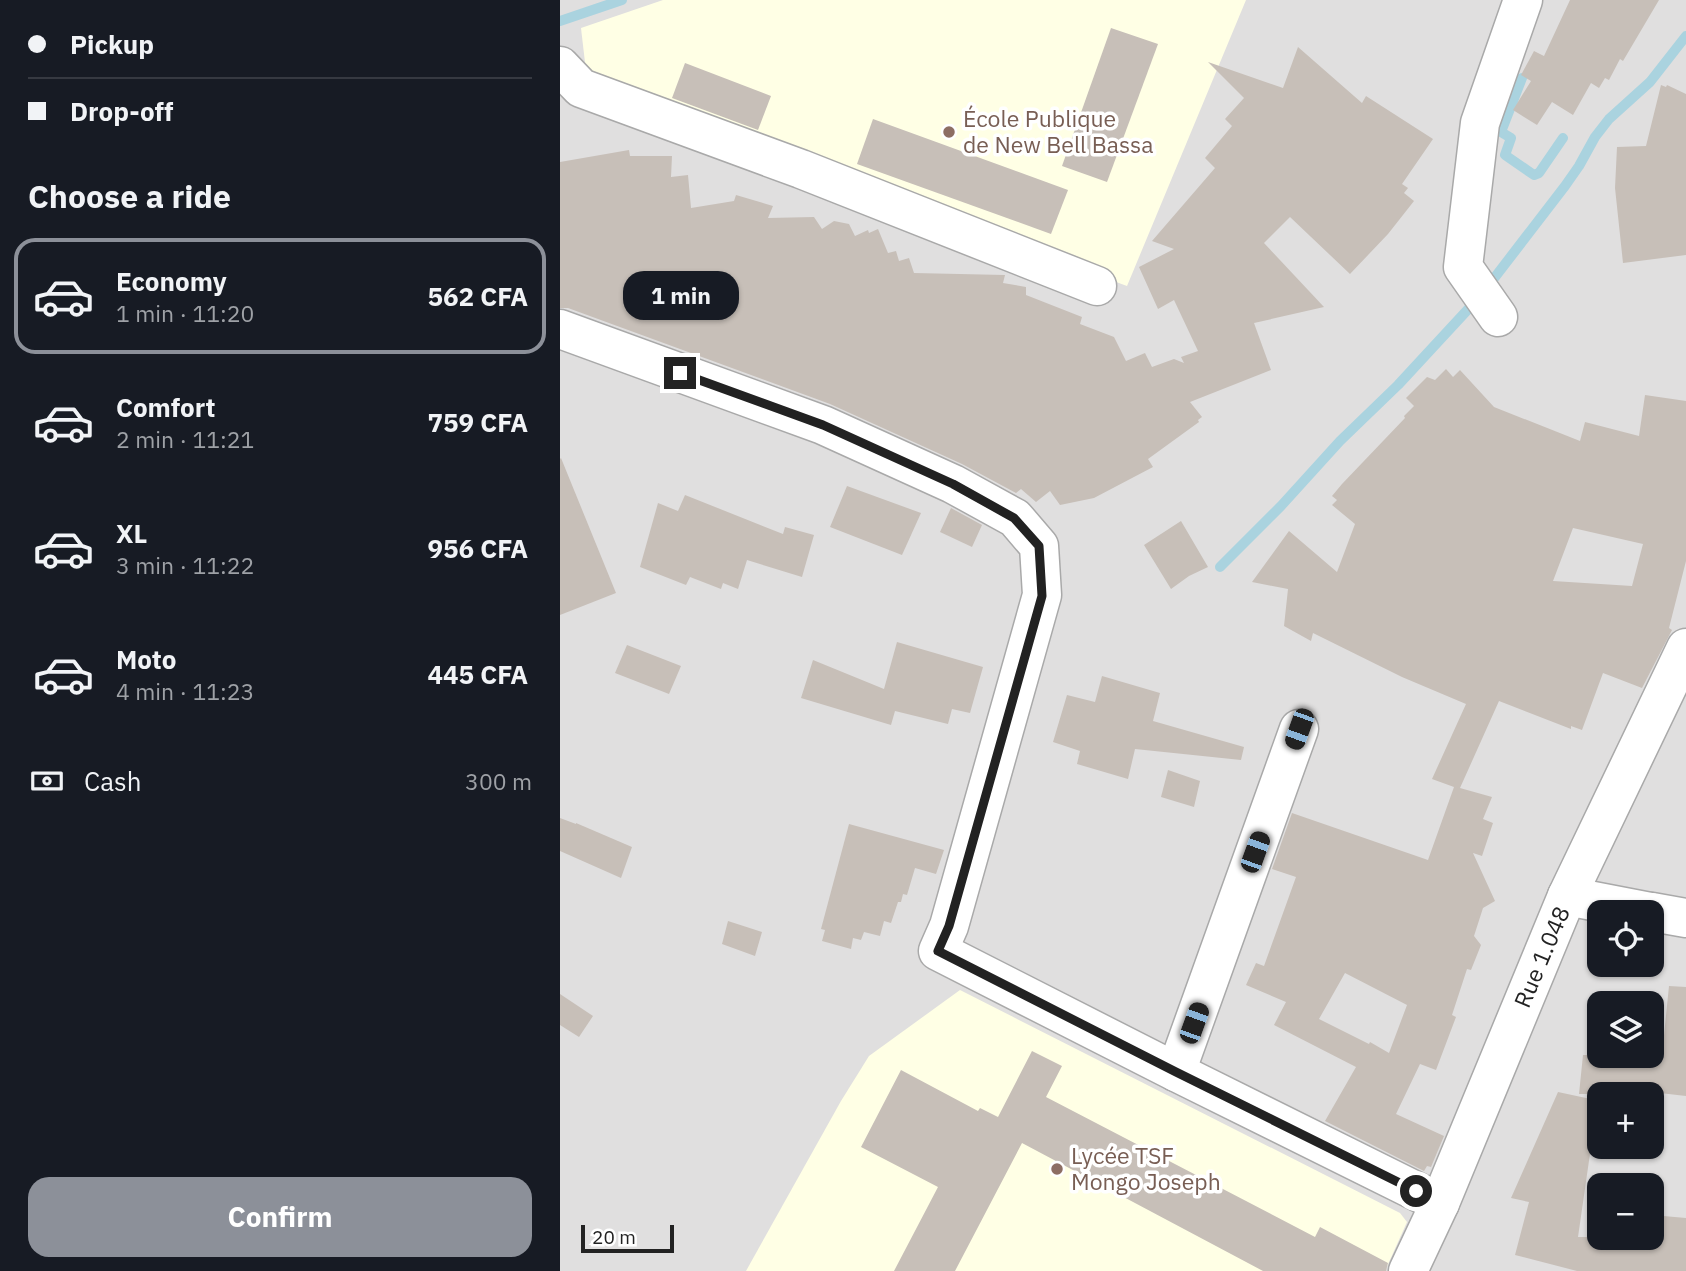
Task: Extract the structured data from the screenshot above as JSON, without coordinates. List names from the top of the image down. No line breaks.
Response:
{"streets":{"street":["Rue 1.048"]},"places":["École Publique de New Bell Bassa","Lycée TSF Mongo Joseph"],"scale_bar":"20 m","page":{"banner":["Pickup","Drop-off"],"heading":"Choose a ride","list":[{"name":"Economy","note":"1 min · 11:20","value":"562 CFA"},{"name":"Comfort","note":"2 min · 11:21","value":"759 CFA"},{"name":"XL","note":"3 min · 11:22","value":"956 CFA"},{"name":"Moto","note":"4 min · 11:23","value":"445 CFA"}],"bubble":"1 min","pay":["Cash","300 m"],"map_buttons":["+","−"],"buttons":"Confirm","scale":"20 m"}}
